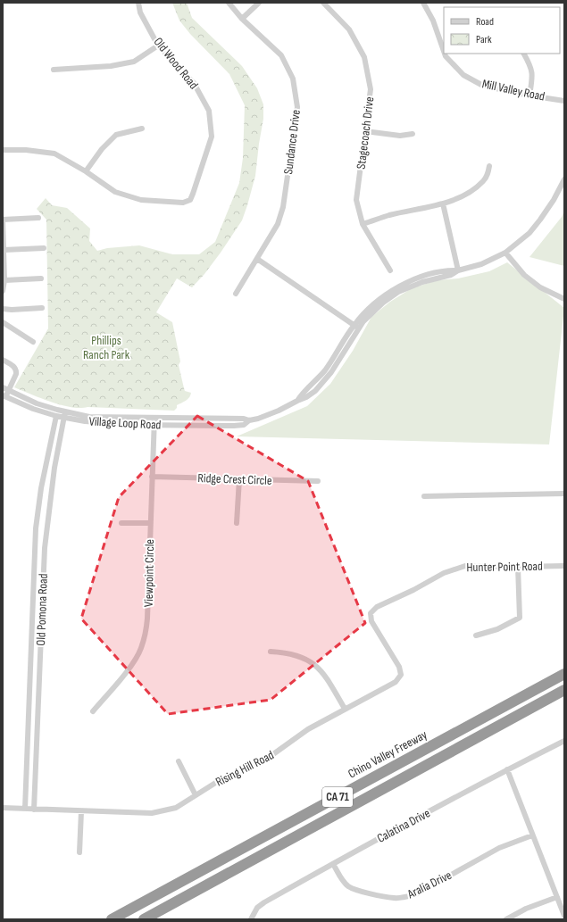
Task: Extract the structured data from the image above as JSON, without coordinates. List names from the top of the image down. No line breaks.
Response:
{"streets":{"highway":["Chino Valley Freeway","CA 71"],"street":["Old Wood Road","Mill Valley Road","Stagecoach Drive","Sundance Drive","Village Loop Road","Ridge Crest Circle","Hunter Point Road","Viewpoint Circle","Old Pomona Road","Rising Hill Road","Calatina Drive","Aralia Drive"]},"crossings":[["Village Loop Road","Viewpoint Circle"],["Village Loop Road","Old Pomona Road"],["Ridge Crest Circle","Viewpoint Circle"],["Hunter Point Road","Rising Hill Road"],["Old Pomona Road","Rising Hill Road"],["Calatina Drive","Aralia Drive"]],"parks":["Phillips Ranch Park"],"legend":["Road","Park"]}
